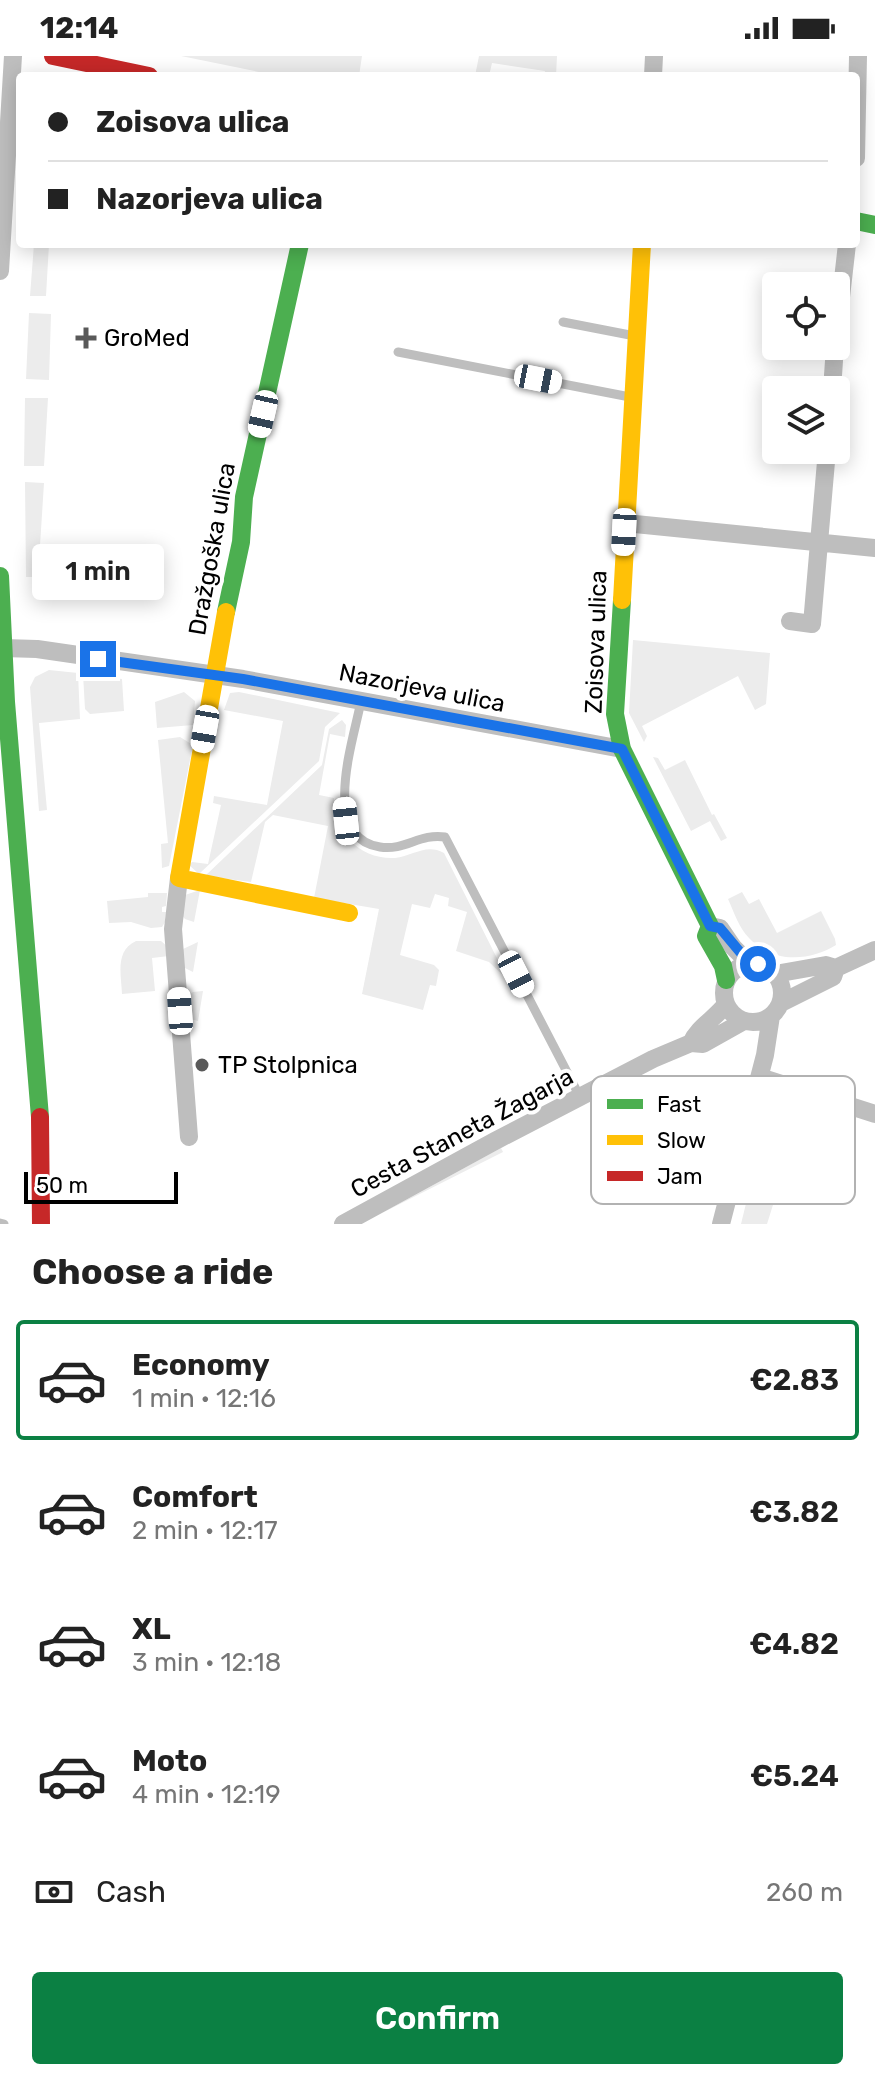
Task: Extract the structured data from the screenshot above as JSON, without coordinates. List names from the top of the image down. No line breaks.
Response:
{"streets":{"street":["Dražgoška ulica","Zoisova ulica","Nazorjeva ulica","Cesta Staneta Žagarja"]},"crossings":[["Dražgoška ulica","Nazorjeva ulica"],["Zoisova ulica","Nazorjeva ulica"],["Zoisova ulica","Cesta Staneta Žagarja"]],"places":{"health":["GroMed"],"other":["TP Stolpnica"]},"legend":["Fast","Slow","Jam"],"scale_bar":"50 m","page":{"status":"12:14","banner":["Zoisova ulica","Nazorjeva ulica"],"bubble":"1 min","scale":"50 m","heading":"Choose a ride","list":[{"name":"Economy","note":"1 min · 12:16","value":"€2.83"},{"name":"Comfort","note":"2 min · 12:17","value":"€3.82"},{"name":"XL","note":"3 min · 12:18","value":"€4.82"},{"name":"Moto","note":"4 min · 12:19","value":"€5.24"}],"pay":["Cash","260 m"],"buttons":"Confirm"}}
